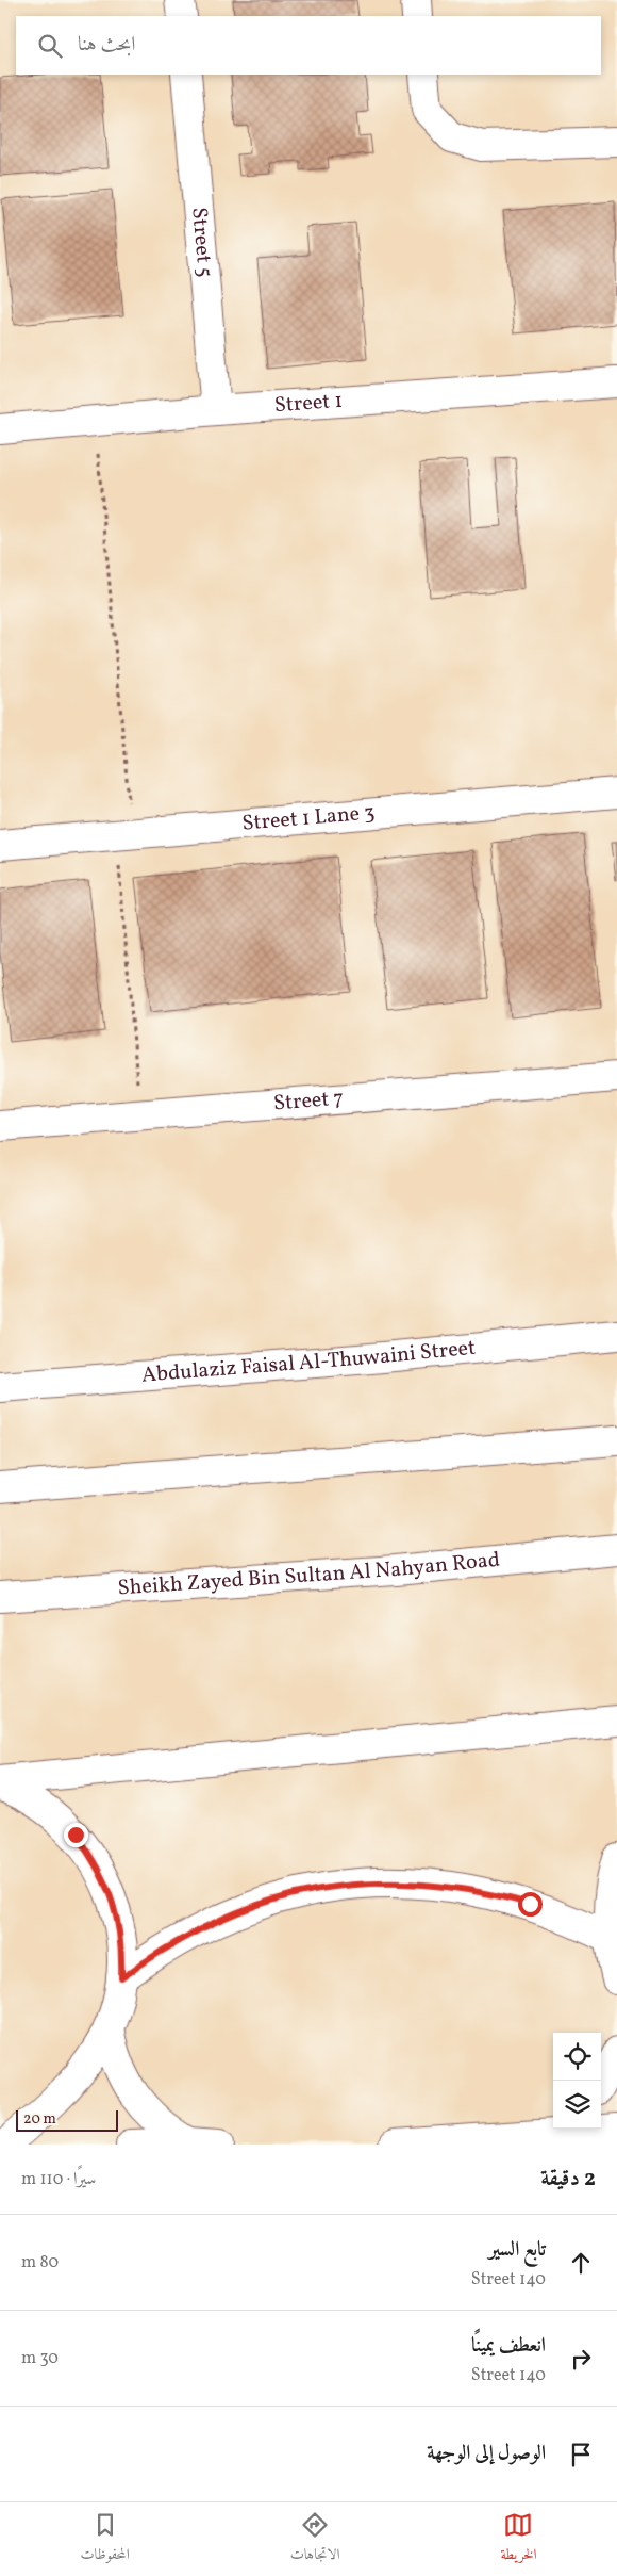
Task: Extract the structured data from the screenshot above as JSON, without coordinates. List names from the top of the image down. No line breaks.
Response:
{"streets":{"main road":["Street 5","Street 1","Street 1 Lane 3","Street 7","Abdulaziz Faisal Al-Thuwaini Street","Sheikh Zayed Bin Sultan Al Nahyan Road"]},"crossings":[["Street 5","Street 1"]],"scale_bar":"20 m","page":{"search":"ابحث هنا","scale":"20 m","heading":["2 دقيقة","سيرًا · 110 m"],"list":[["تابع السير","Street 140","80 m"],["انعطف يمينًا","Street 140","30 m"],"الوصول إلى الوجهة"],"nav":["الخريطة","الاتجاهات","المحفوظات"]}}
